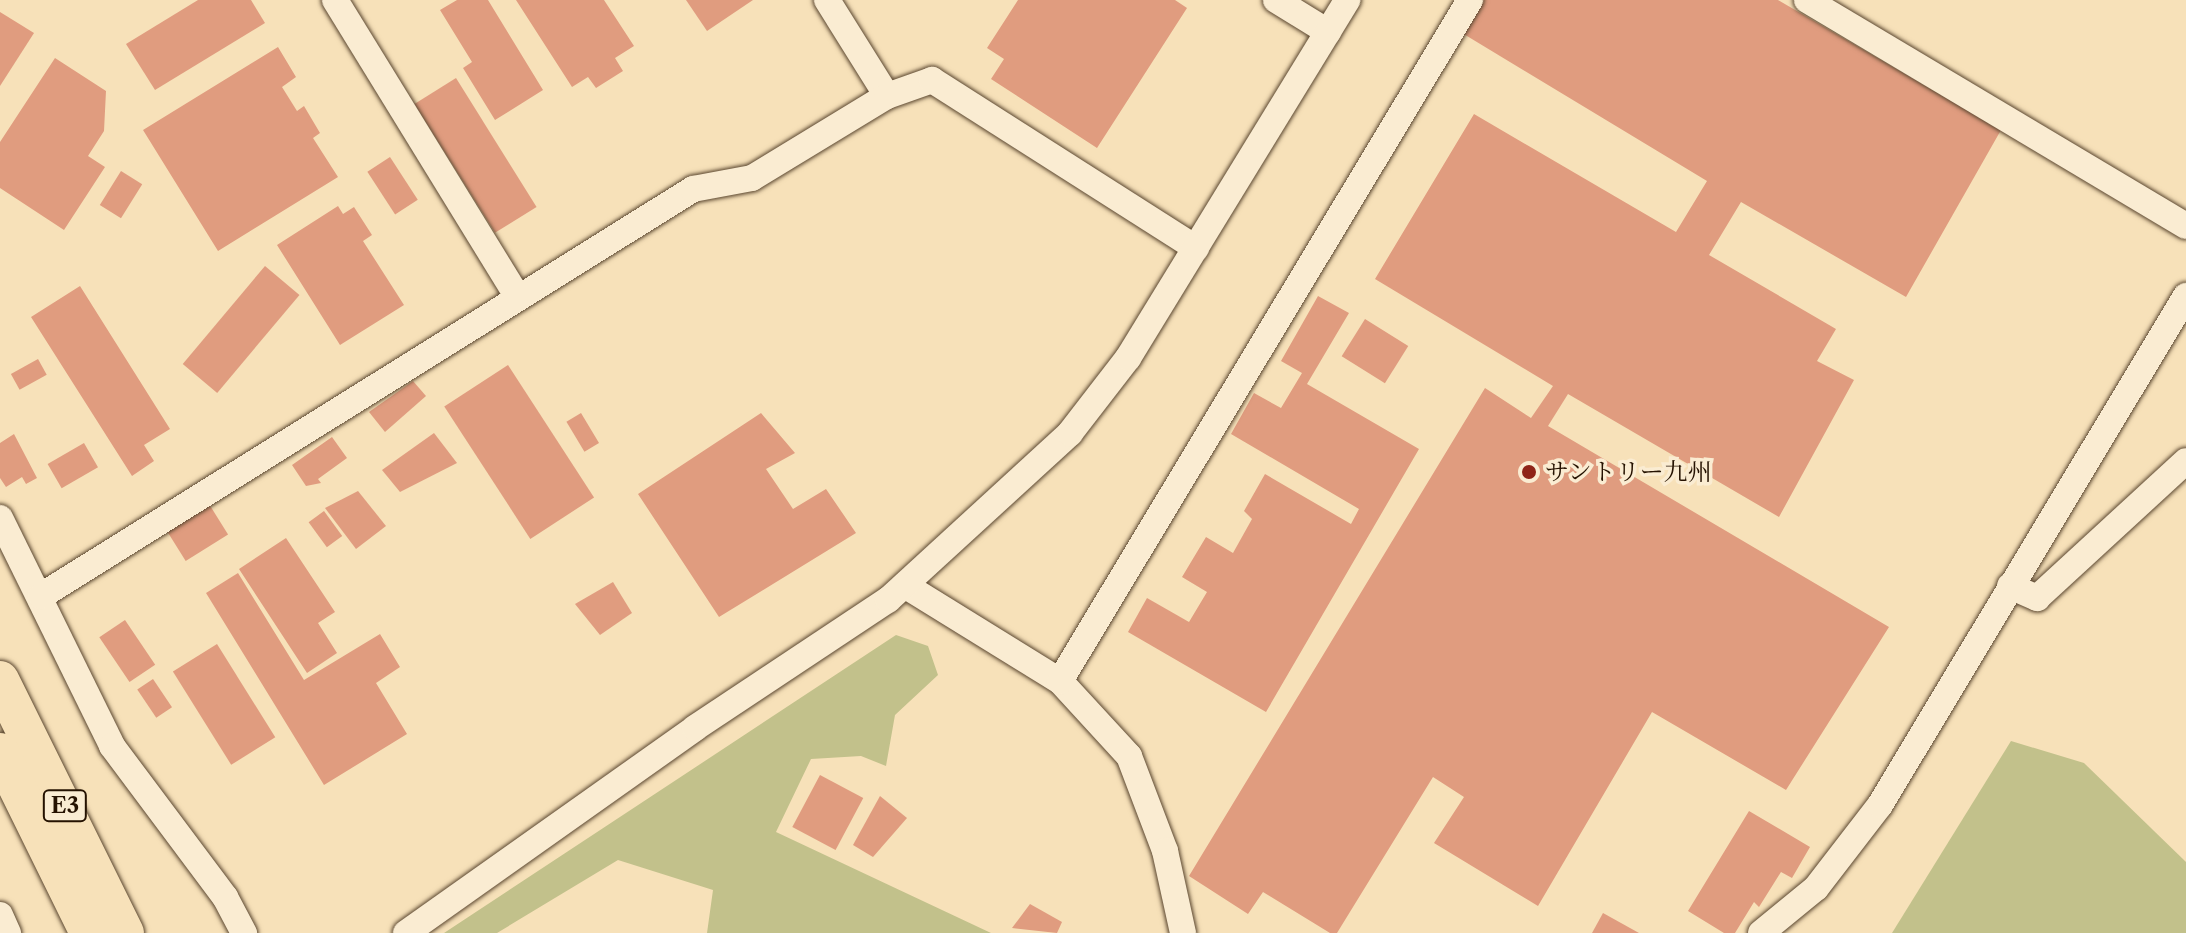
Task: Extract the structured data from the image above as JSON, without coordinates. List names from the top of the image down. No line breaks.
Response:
{"streets":{"highway":["E3"]},"places":["サントリー九州"]}
